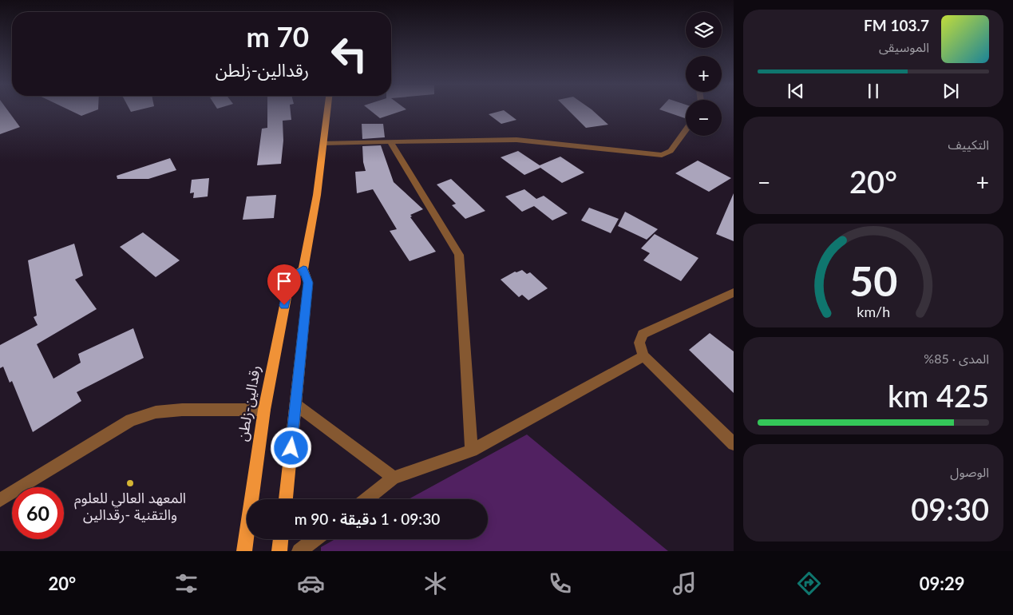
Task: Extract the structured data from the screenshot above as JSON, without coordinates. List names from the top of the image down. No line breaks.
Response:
{"streets":{"main road":["رقدالين-زلطن"]},"places":["المعهد العالي للعلوم والتقنية -رقدالين"],"page":{"map_buttons":["+","−"],"turn":["70 m","رقدالين-زلطن"],"song":["103.7 FM","الموسيقى"],"tile":["التكييف",["المدى · 85%","425 km"],["الوصول","09:30"]],"heat":["−","20°","+"],"limit":"60","trip":"09:30 · 1 دقيقة · 90 m","tabs":["09:29","20°"],"gauge":["50","km/h"]}}
